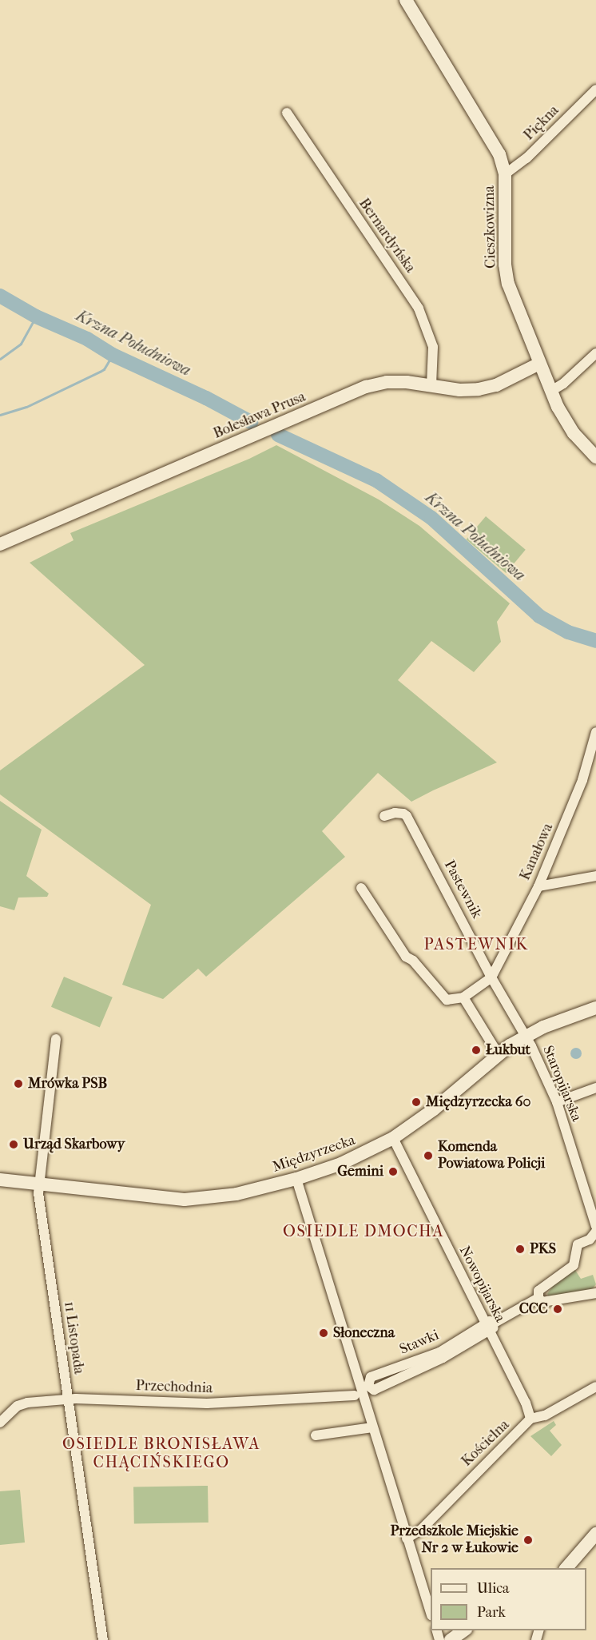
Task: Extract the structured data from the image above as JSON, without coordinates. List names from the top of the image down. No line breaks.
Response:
{"streets":{"street":["Piękna","Cieszkowizna","Bernardyńska","Bolesława Prusa","Kanałowa","Pastewnik","Staropijarska","Międzyrzecka","Nowopijarska","11 Listopada","Stawki","Przechodnia","Kościelna"]},"crossings":[["Piękna","Cieszkowizna"],["Cieszkowizna","Bolesława Prusa"],["Bernardyńska","Bolesława Prusa"],["Kanałowa","Pastewnik"],["Pastewnik","Staropijarska"],["Pastewnik","Międzyrzecka"],["Staropijarska","Międzyrzecka"],["Międzyrzecka","Nowopijarska"],["Międzyrzecka","11 Listopada"],["Nowopijarska","Stawki"],["Nowopijarska","Kościelna"],["11 Listopada","Przechodnia"],["Stawki","Przechodnia"]],"districts":["PASTEWNIK","OSIEDLE DMOCHA","OSIEDLE BRONISŁAWA CHĄCIŃSKIEGO"],"water":["Krzna Południowa"],"places":["Łukbut","Mrówka PSB","Międzyrzecka 60","Urząd Skarbowy","Komenda Powiatowa Policji","Gemini","PKS","CCC","Słoneczna","Przedszkole Miejskie Nr 2 w Łukowie"],"legend":["Ulica","Park"]}
